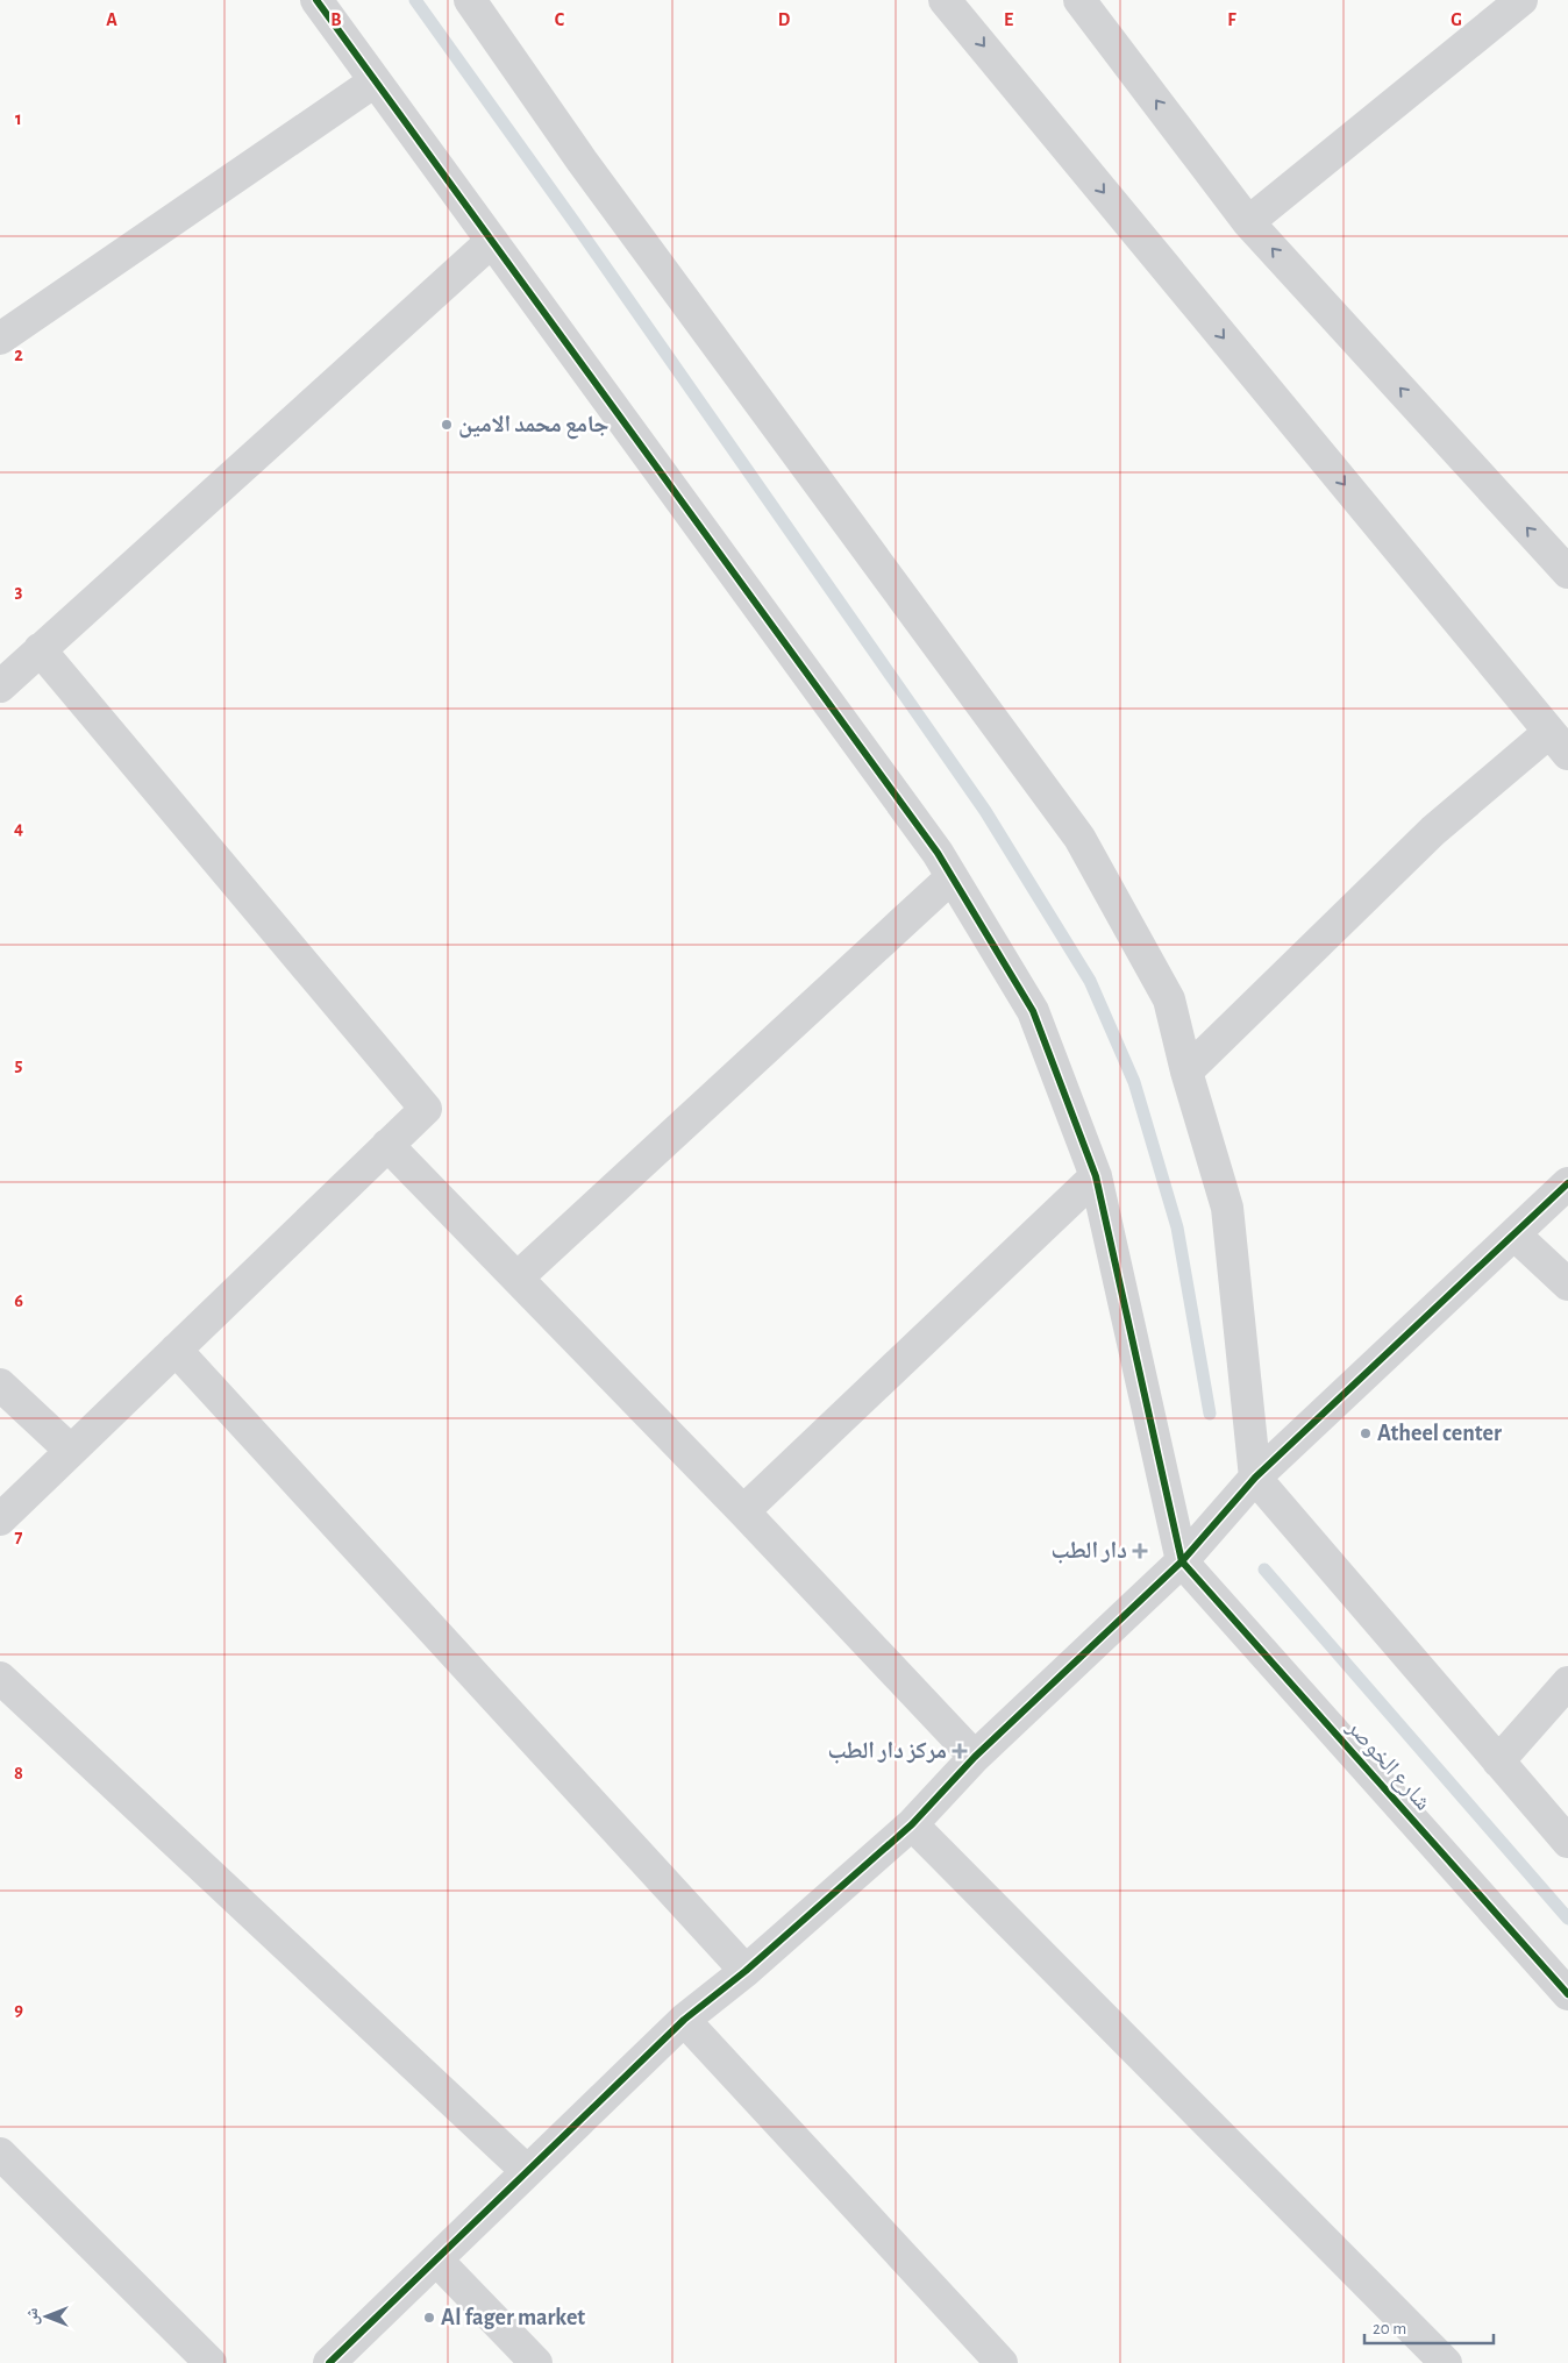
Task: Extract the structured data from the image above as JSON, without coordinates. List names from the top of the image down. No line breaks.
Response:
{"streets":{"street":["شارع الخوصر"]},"places":{"other":["جامع محمد الامين","Atheel center","Al fager market"],"health":["دار الطب","مركز دار الطب"]},"scale_bar":"20 m","north":"left","grid":{"columns":["A","B","C","D","E","F","G"],"rows":["1","2","3","4","5","6","7","8","9"]}}
